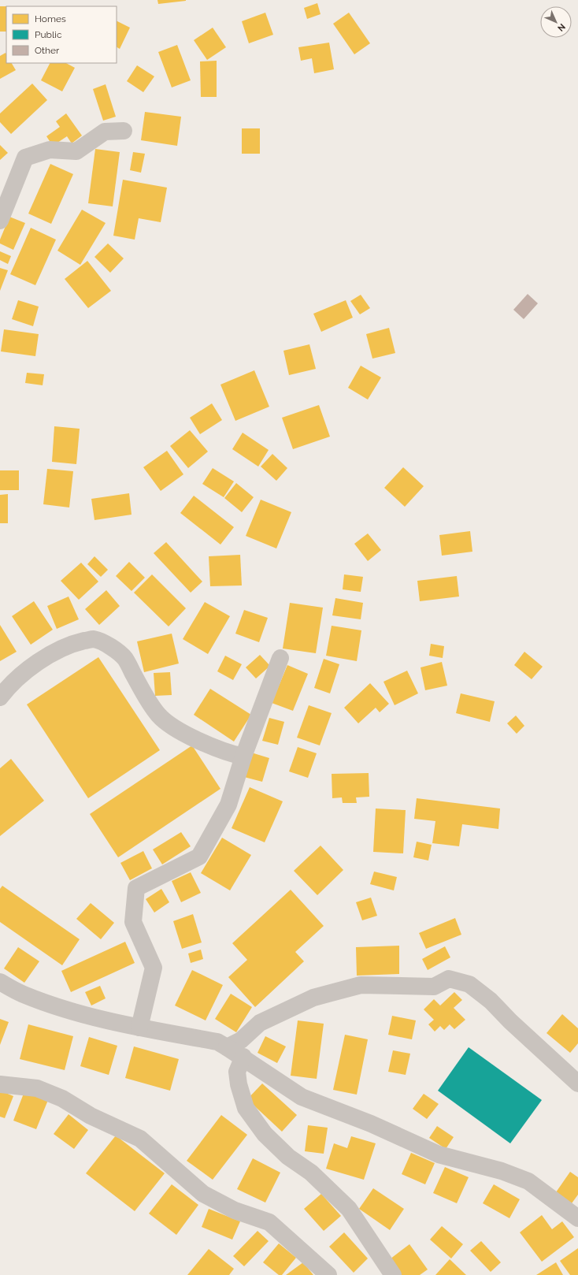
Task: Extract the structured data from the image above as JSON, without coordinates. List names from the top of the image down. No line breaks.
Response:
{"legend":["Homes","Public","Other"],"north":"bottom right"}
